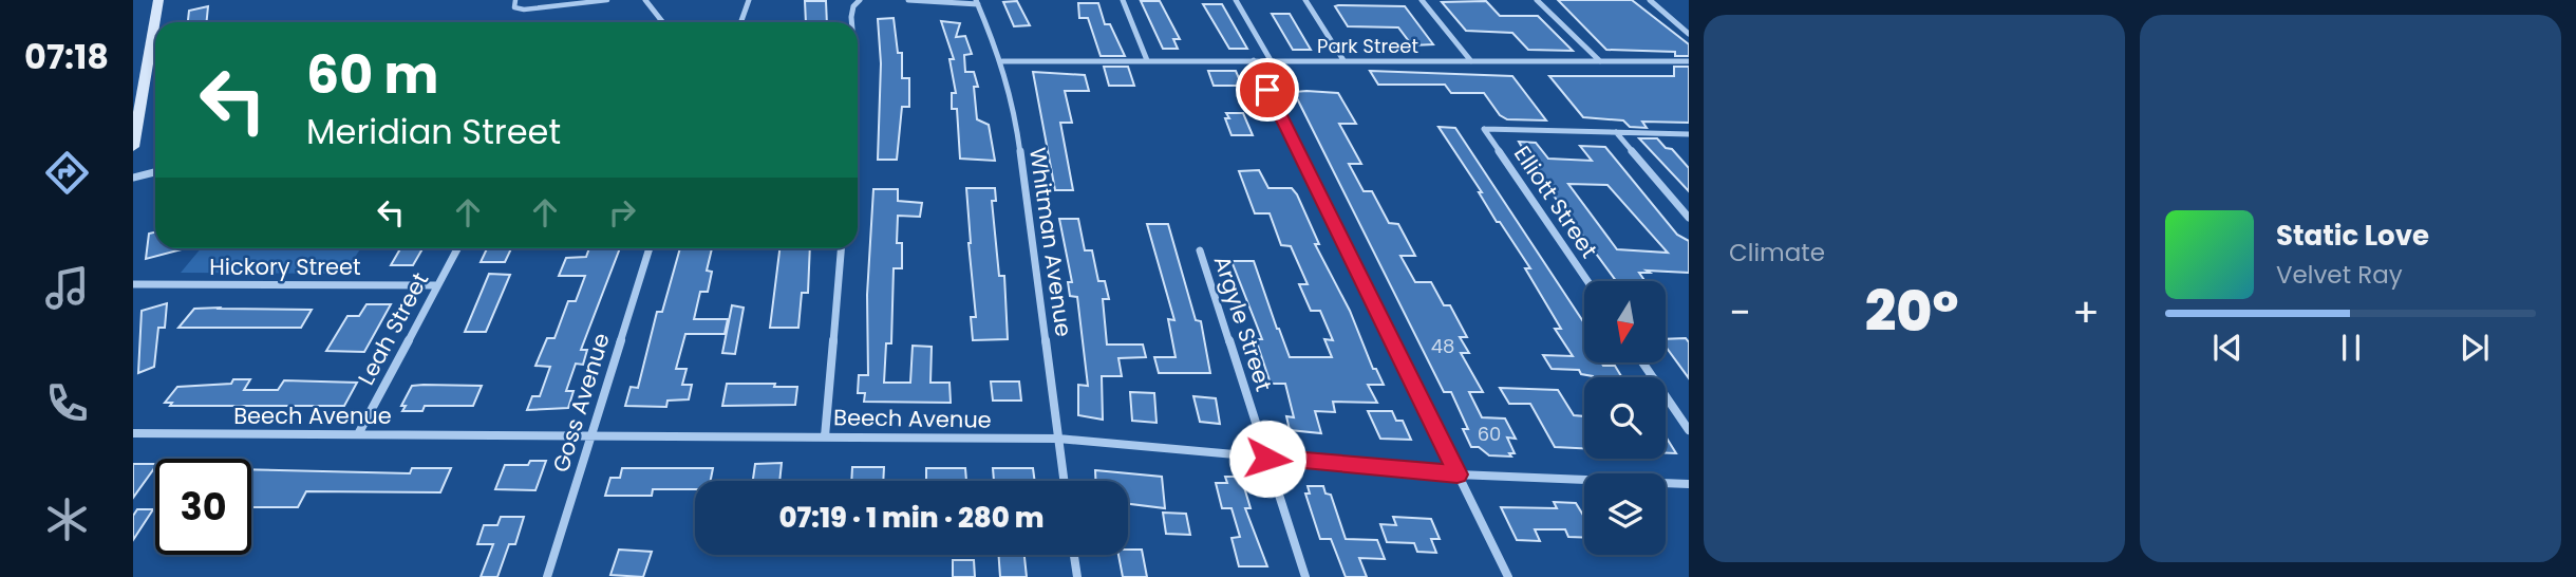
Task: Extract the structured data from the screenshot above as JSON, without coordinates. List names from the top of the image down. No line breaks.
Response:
{"streets":{"street":["Park Street","Elliott Street","Whitman Avenue","Hickory Street","Argyle Street","Leah Street","Goss Avenue","Beech Avenue"]},"crossings":[["Park Street","Whitman Avenue"],["Whitman Avenue","Beech Avenue"],["Hickory Street","Leah Street"],["Argyle Street","Beech Avenue"],["Leah Street","Beech Avenue"],["Goss Avenue","Beech Avenue"]],"house_numbers":["48","60"],"north":"bottom","page":{"tabs":"07:18","tile":"Climate","turn":["60 m","Meridian Street"],"song":["Static Love","Velvet Ray"],"heat":["−","20°","+"],"limit":"30","trip":"07:19 · 1 min · 280 m"}}
